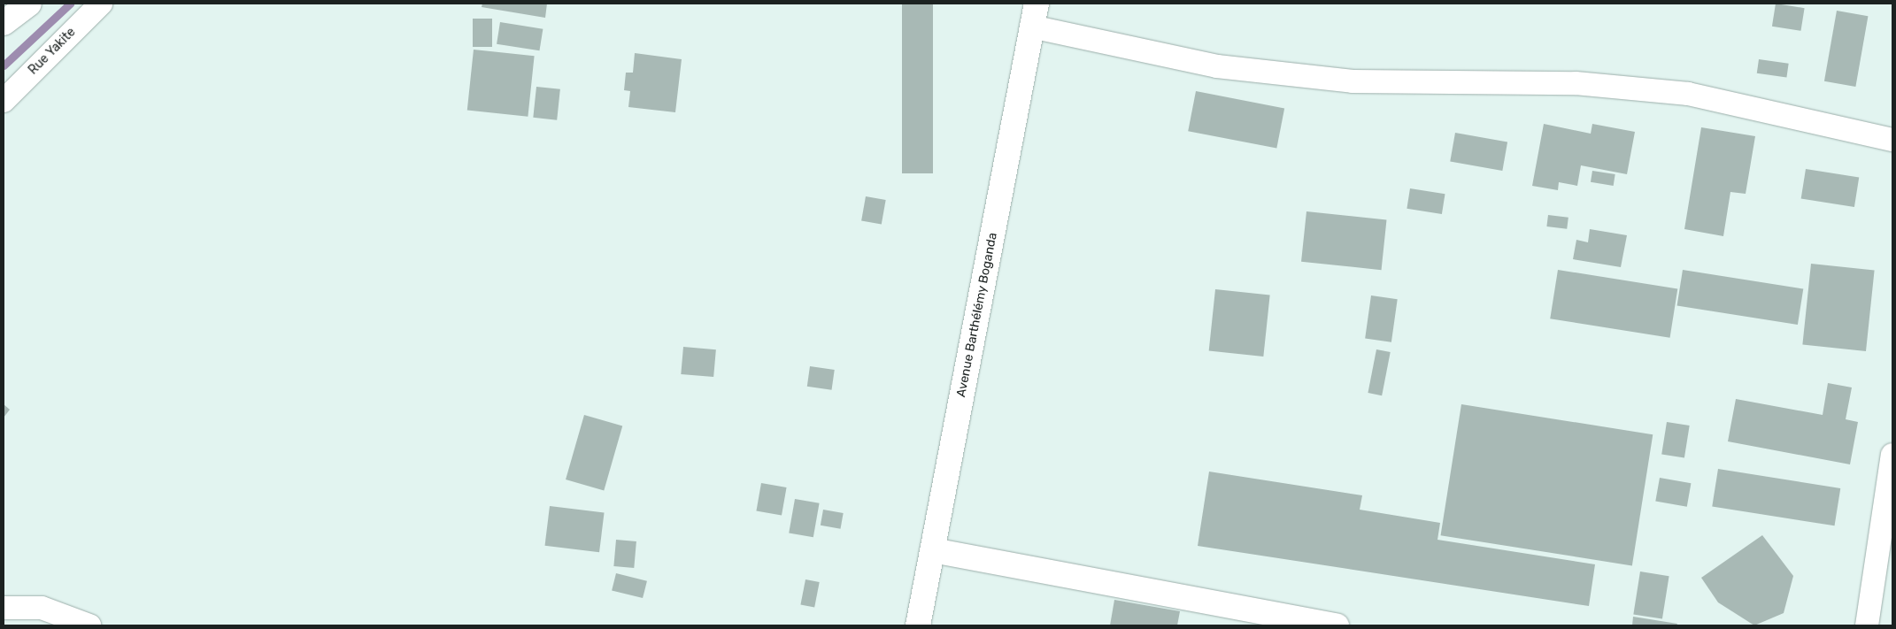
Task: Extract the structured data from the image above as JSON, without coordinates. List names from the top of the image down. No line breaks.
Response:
{"streets":{"main road":["Avenue Barthélémy Boganda"],"street":["Rue Yakite"]}}
